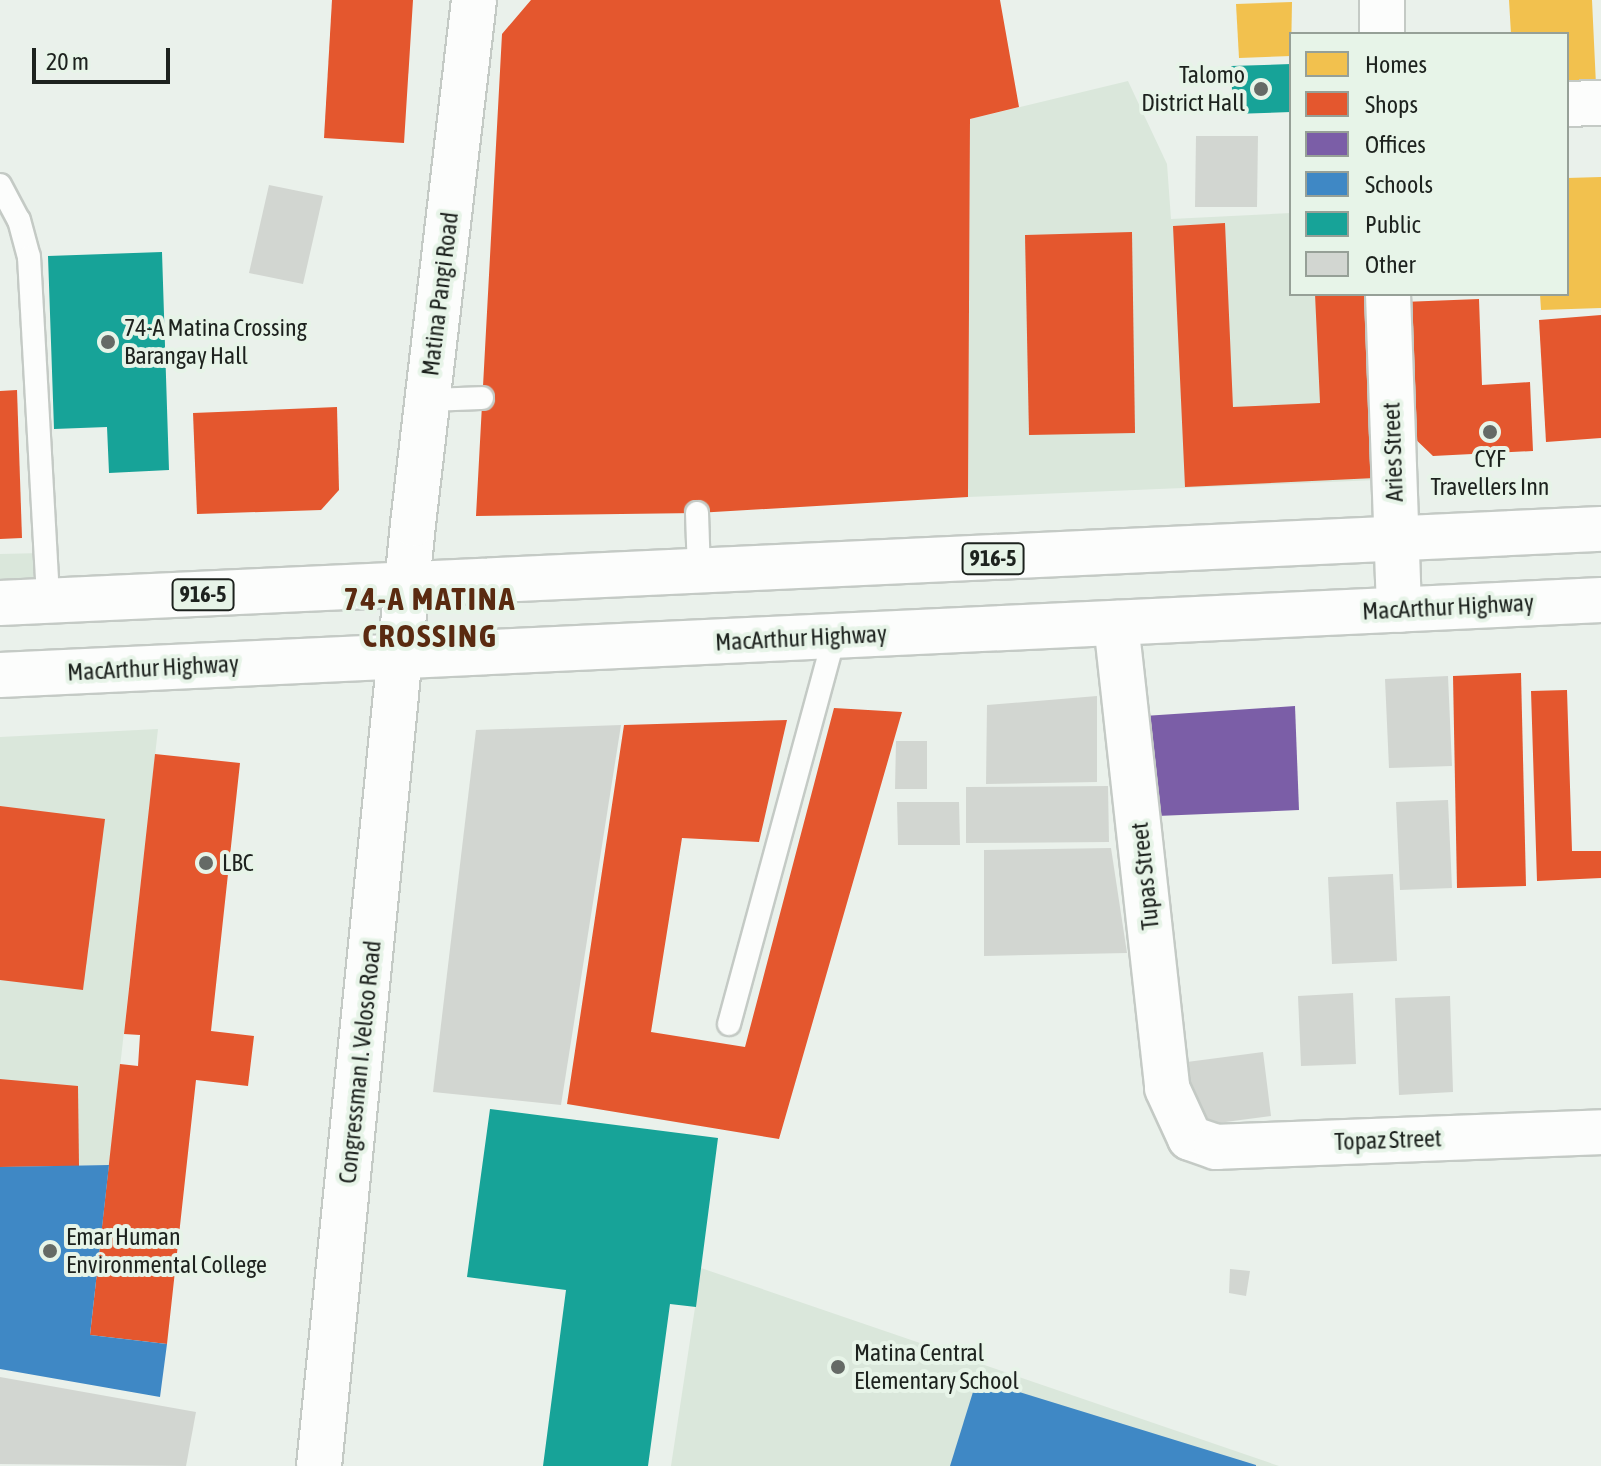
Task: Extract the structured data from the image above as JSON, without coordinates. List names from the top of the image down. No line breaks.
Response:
{"streets":{"main road":["Matina Pangi Road","Aries Street","916-5","MacArthur Highway","Tupas Street","Congressman I. Veloso Road","Topaz Street"]},"crossings":[["Matina Pangi Road","916-5"],["Matina Pangi Road","MacArthur Highway"],["Matina Pangi Road","Congressman I. Veloso Road"],["Aries Street","916-5"],["Aries Street","MacArthur Highway"],["MacArthur Highway","Tupas Street"],["MacArthur Highway","Congressman I. Veloso Road"],["Tupas Street","Topaz Street"]],"districts":["74-A MATINA CROSSING"],"places":["Talomo District Hall","74-A Matina Crossing Barangay Hall","CYF Travellers Inn","LBC","Emar Human Environmental College","Matina Central Elementary School"],"legend":["Homes","Shops","Offices","Schools","Public","Other"],"scale_bar":"20 m"}
